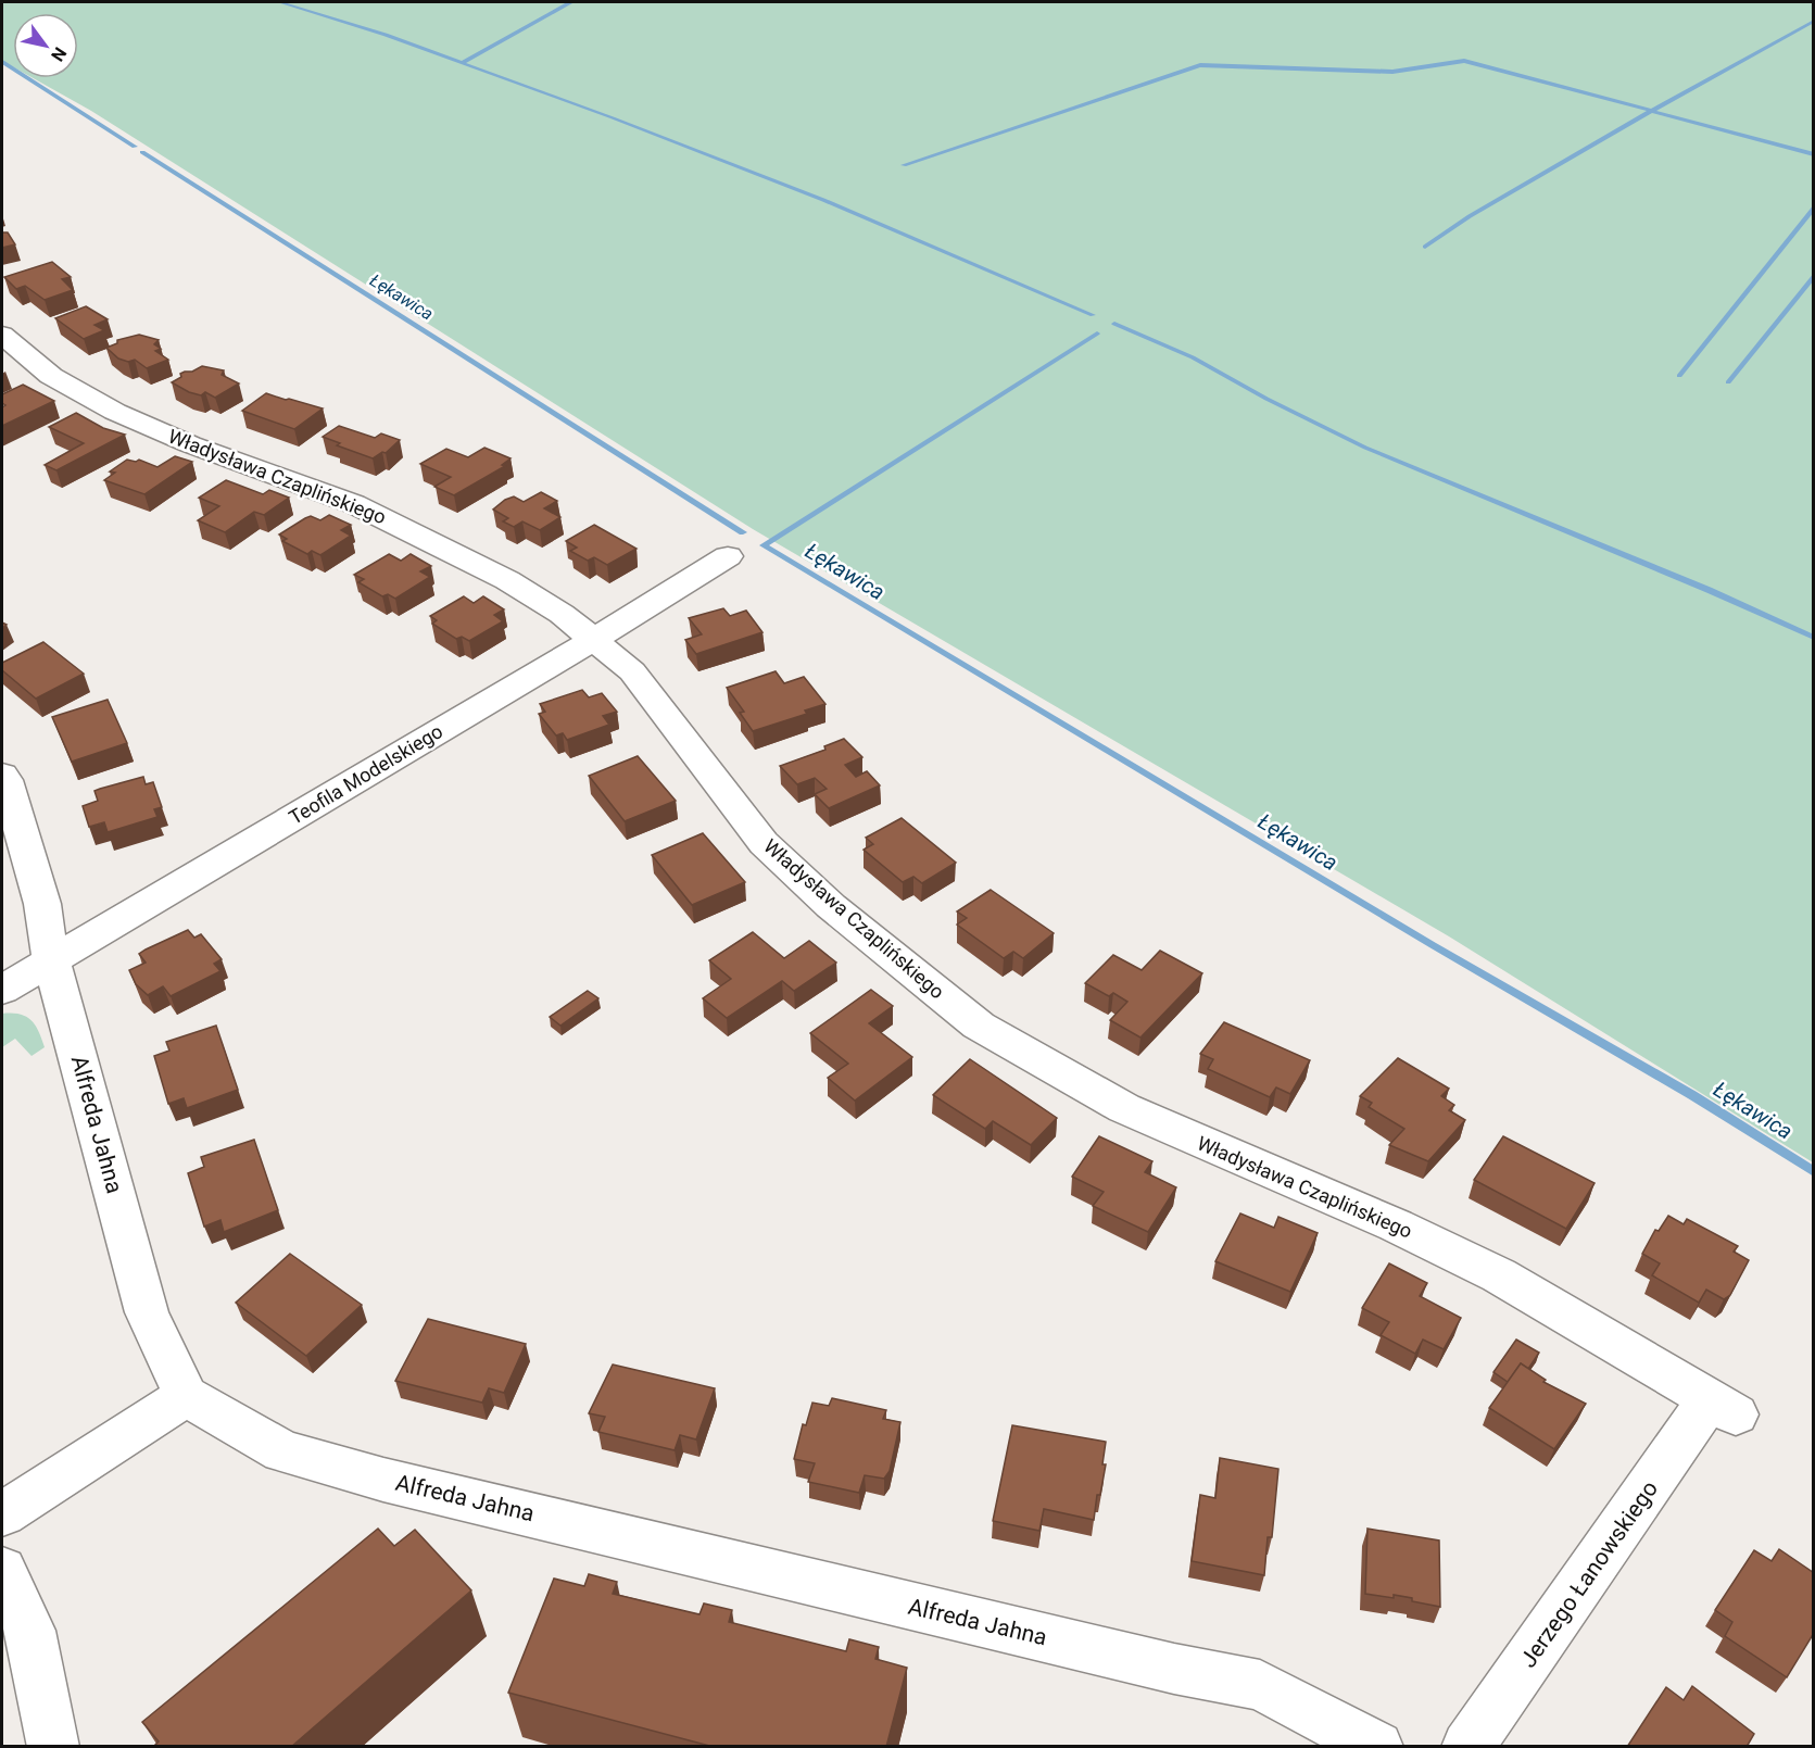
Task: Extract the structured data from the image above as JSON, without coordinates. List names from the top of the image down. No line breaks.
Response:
{"streets":{"street":["Władysława Czaplińskiego","Teofila Modelskiego","Alfreda Jahna","Jerzego Łanowskiego"]},"crossings":[["Władysława Czaplińskiego","Teofila Modelskiego"],["Władysława Czaplińskiego","Jerzego Łanowskiego"],["Teofila Modelskiego","Alfreda Jahna"]],"water":["Łękawica"],"north":"bottom right"}
